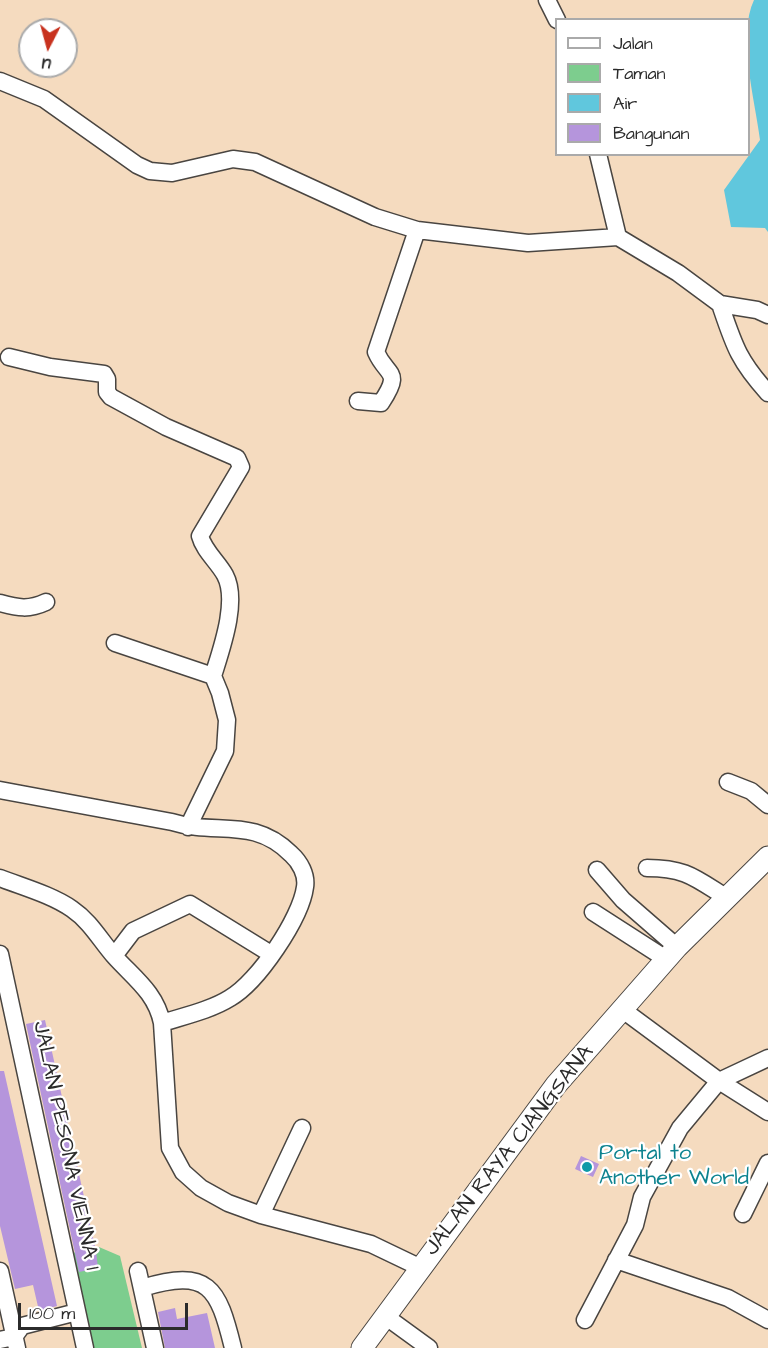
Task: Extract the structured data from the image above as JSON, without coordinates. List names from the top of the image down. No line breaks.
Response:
{"streets":{"main road":["JALAN RAYA CIANGSANA"],"street":["JALAN PESONA VIENNA 1"]},"places":["Portal to Another World"],"legend":["Jalan","Taman","Air","Bangunan"],"scale_bar":"100 m","north":"bottom"}
